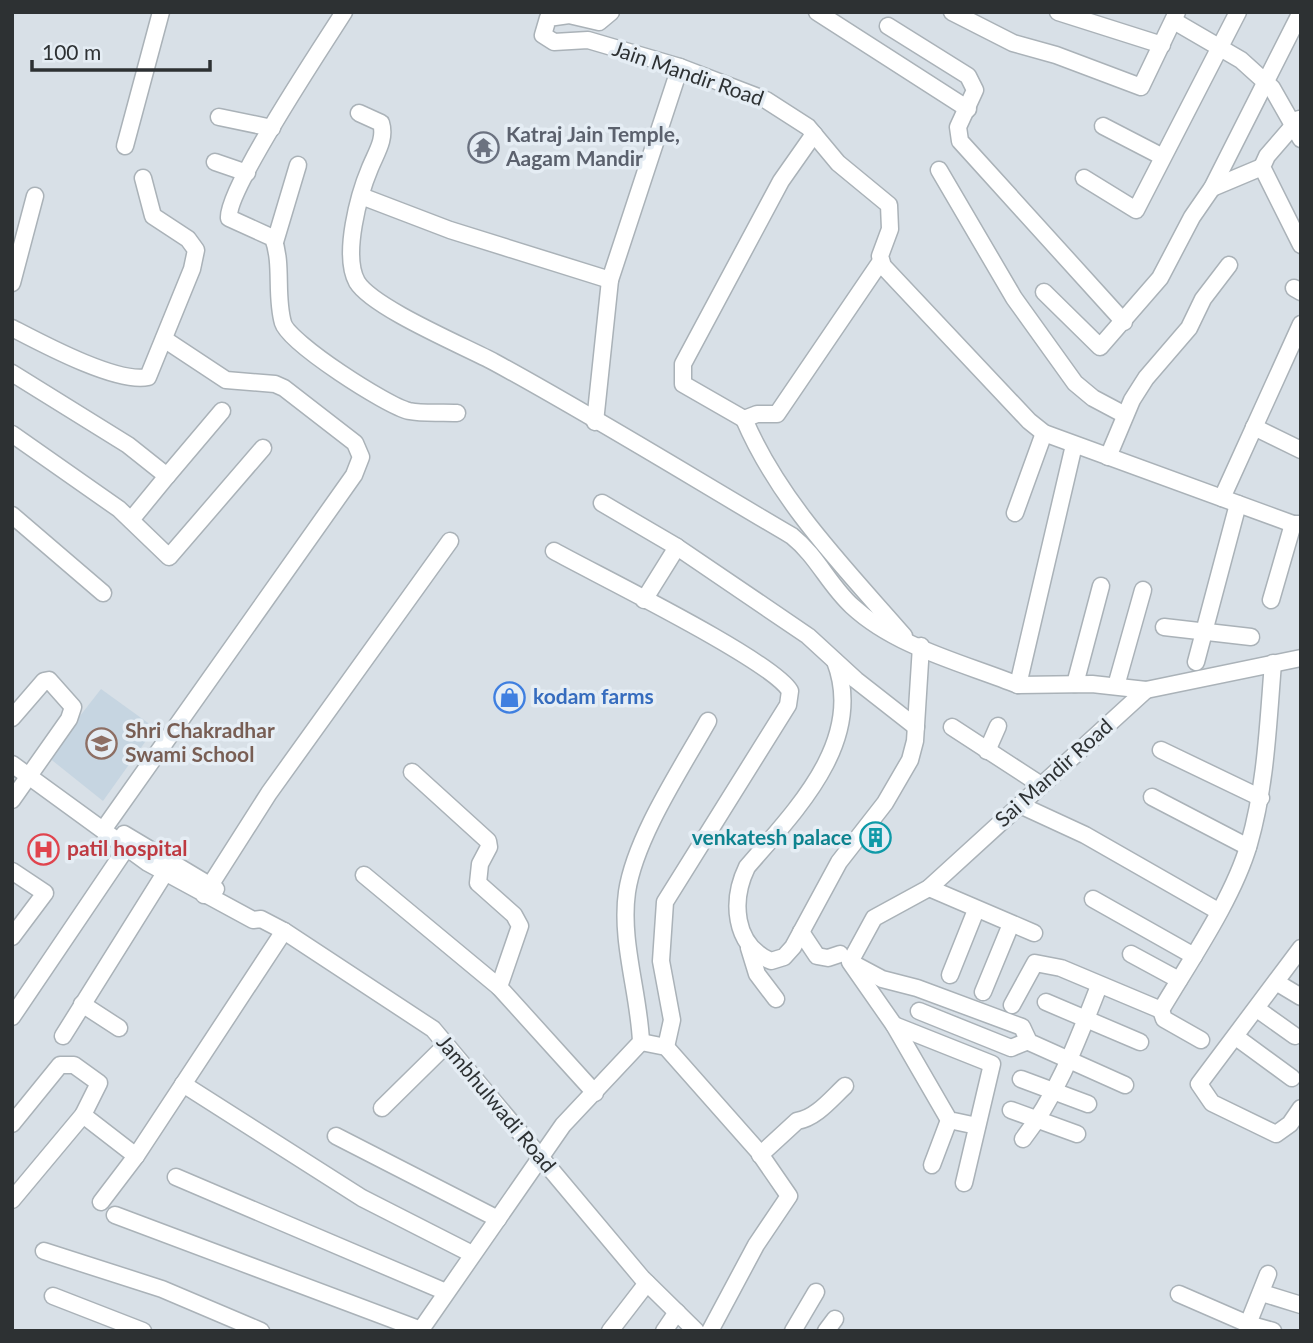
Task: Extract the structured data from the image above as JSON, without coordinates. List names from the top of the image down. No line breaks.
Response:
{"streets":{"street":["Jain Mandir Road","Sai Mandir Road","Jambhulwadi Road"]},"places":{"temple":["Katraj Jain Temple, Aagam Mandir"],"shop":["kodam farms"],"school or university":["Shri Chakradhar Swami School"],"building":["venkatesh palace"],"hospital":["patil hospital"]},"scale_bar":"100 m"}
